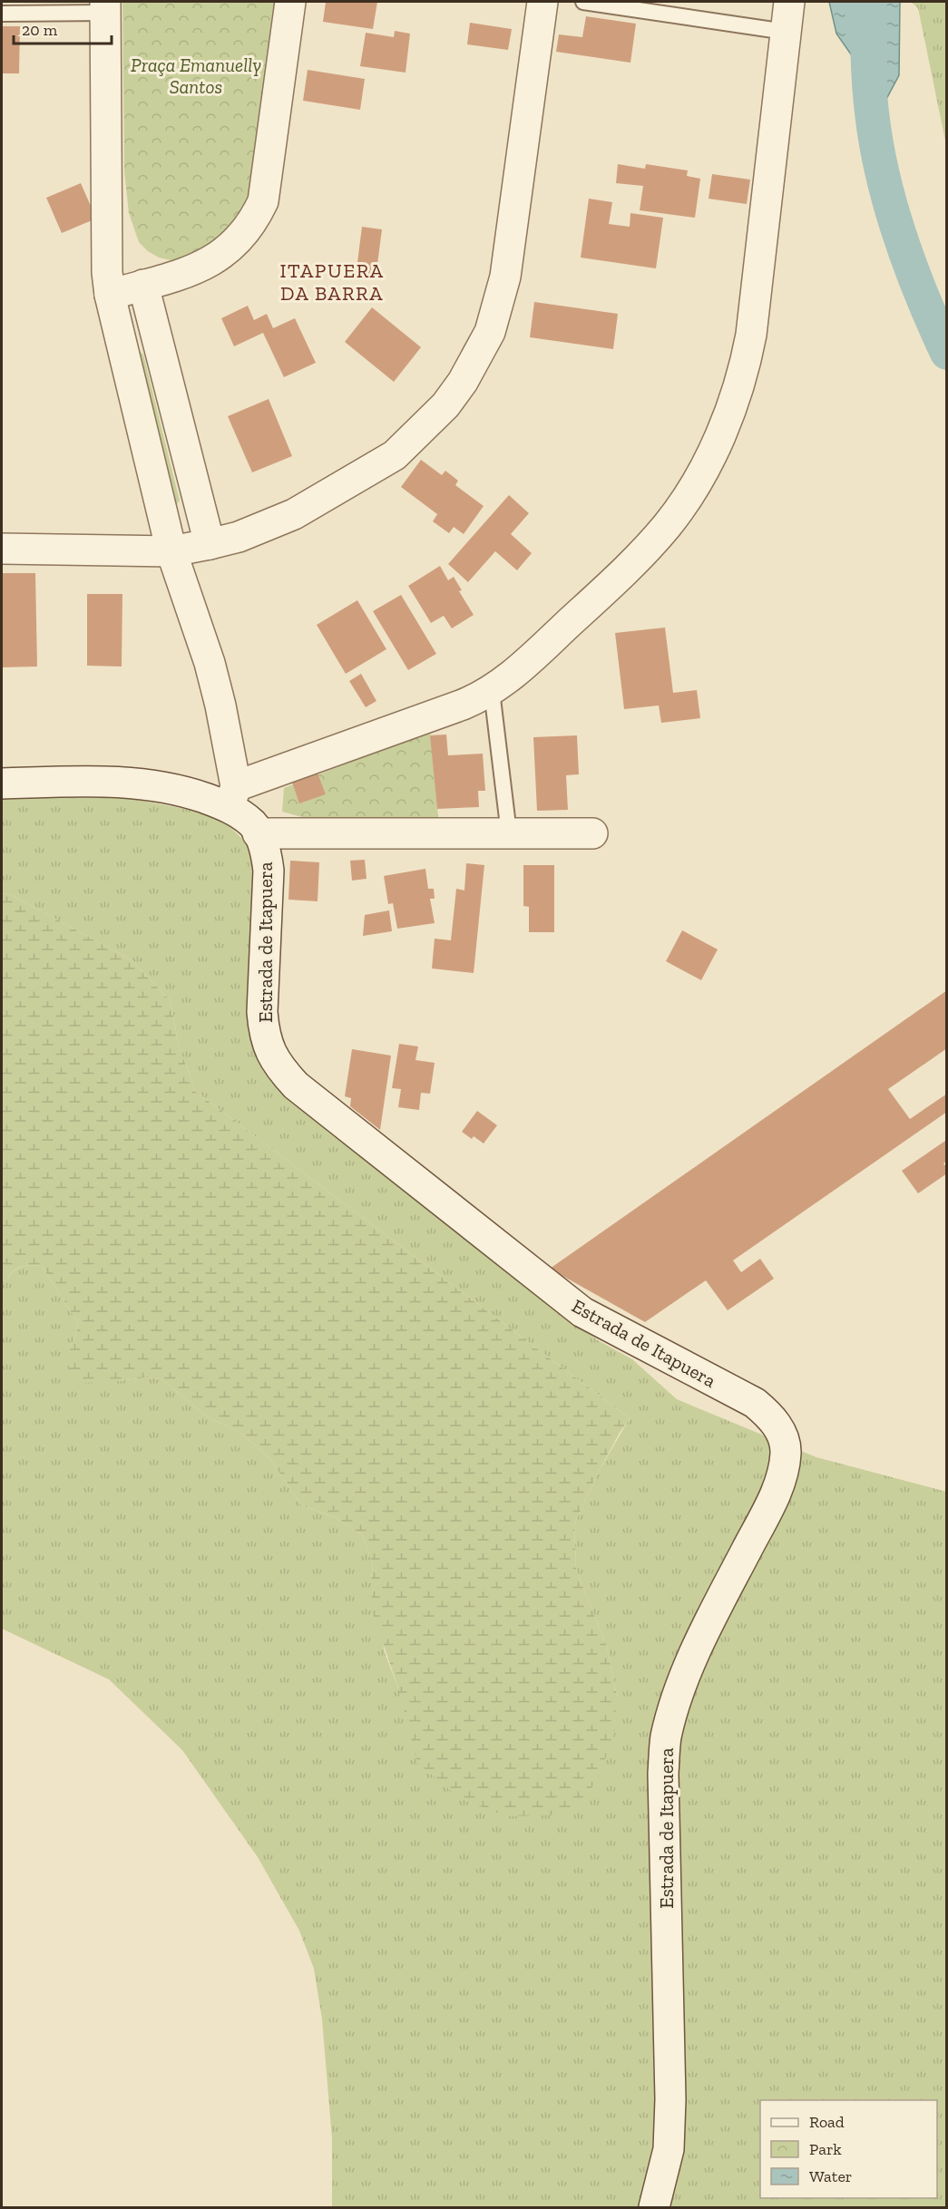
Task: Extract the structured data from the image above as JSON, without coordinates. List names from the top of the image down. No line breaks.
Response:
{"streets":{"street":["Estrada de Itapuera"]},"districts":["ITAPUERA DA BARRA"],"parks":["Praça Emanuelly Santos"],"legend":["Road","Park","Water"],"scale_bar":"20 m"}
